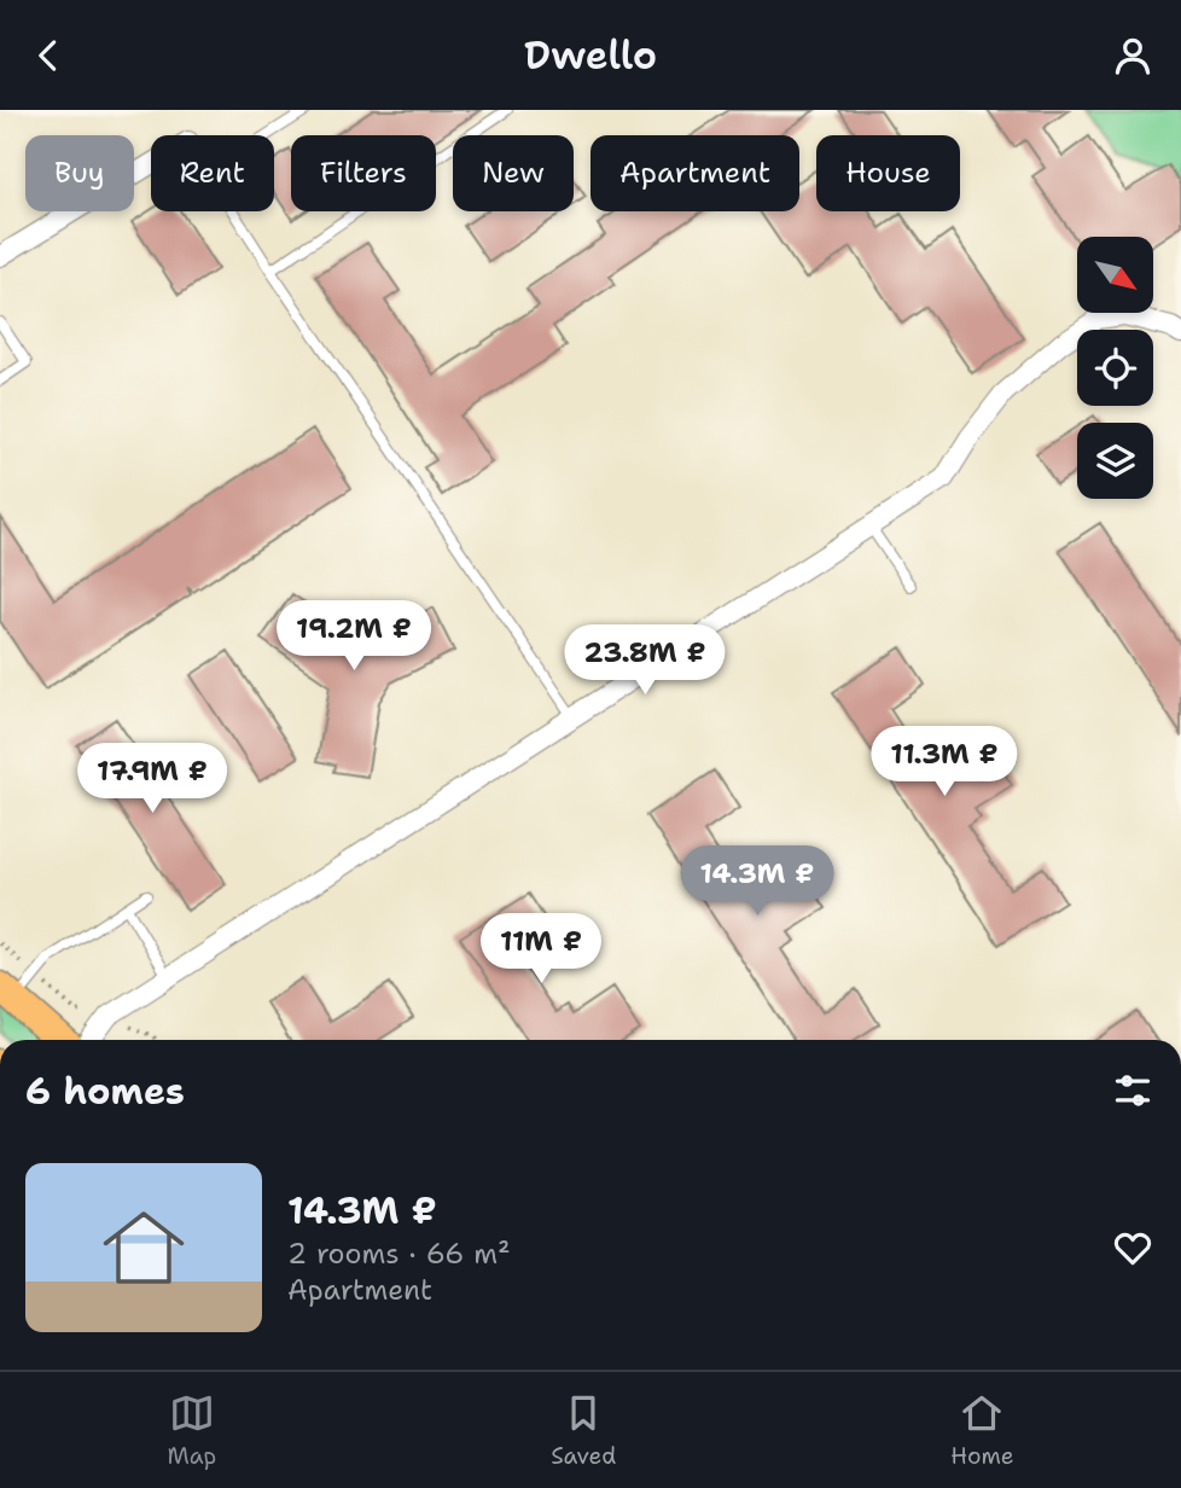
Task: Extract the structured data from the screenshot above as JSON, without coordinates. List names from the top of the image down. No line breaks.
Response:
{"north":"bottom right","page":{"header":"Dwello","chip":["Buy","Rent","Filters","New","Apartment","House"],"price":["19.2M ₽","23.8M ₽","11.3M ₽","17.9M ₽","14.3M ₽","11M ₽"],"heading":"6 homes","list":[{"name":"14.3M ₽","note":"2 rooms · 66 m² · Apartment"}],"tabs":["Map","Saved","Home"]}}
